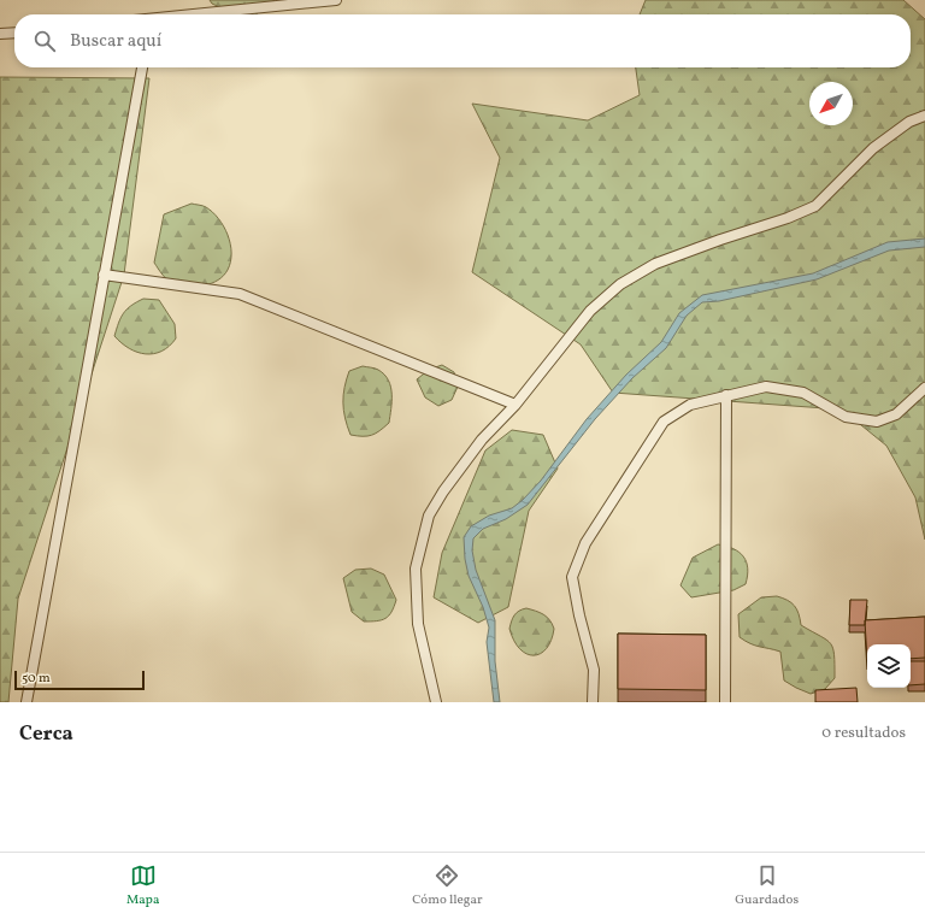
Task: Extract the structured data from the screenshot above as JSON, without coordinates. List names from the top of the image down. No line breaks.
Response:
{"scale_bar":"50 m","north":"bottom left","page":{"search":"Buscar aquí","scale":"50 m","heading":["Cerca","0 resultados"],"nav":["Mapa","Cómo llegar","Guardados"]}}
